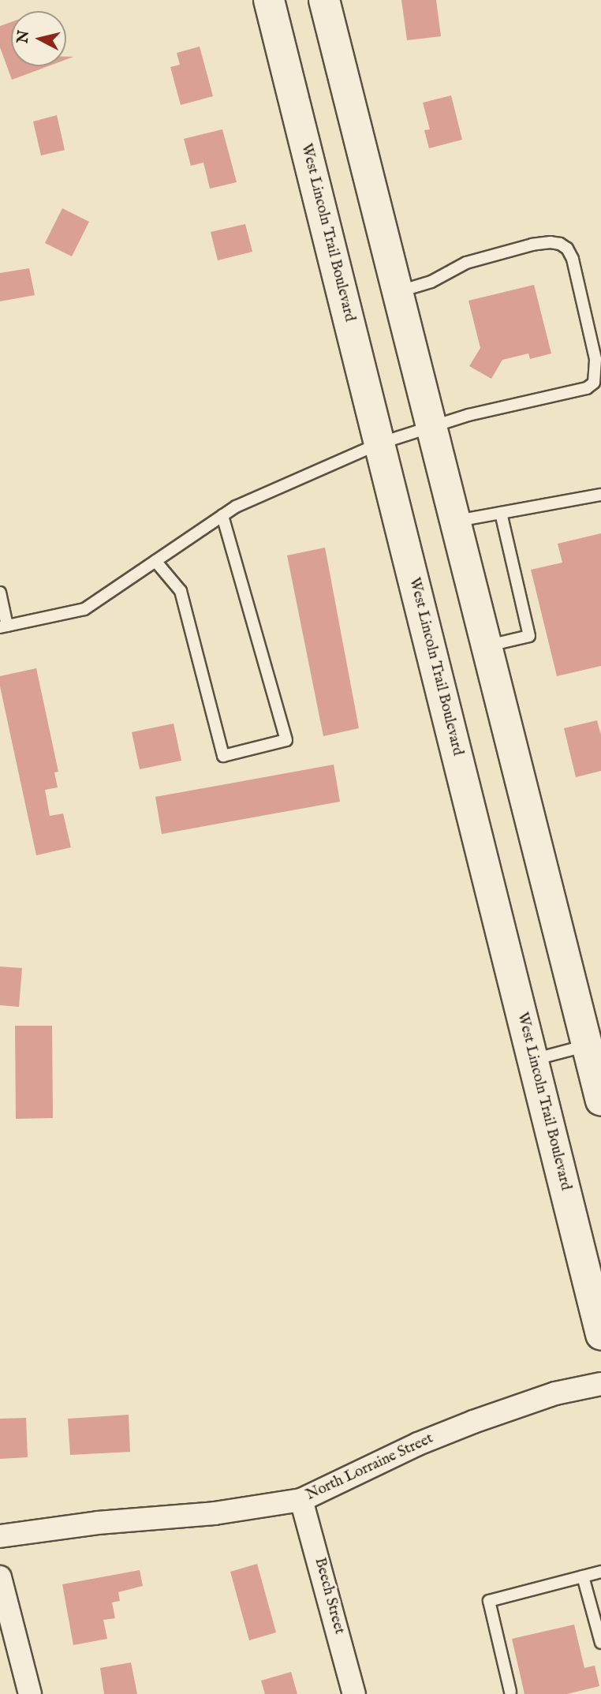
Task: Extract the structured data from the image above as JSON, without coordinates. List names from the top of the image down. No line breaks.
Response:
{"streets":{"main road":["West Lincoln Trail Boulevard"],"street":["North Lorraine Street","Beech Street"]},"crossings":[["North Lorraine Street","Beech Street"]],"north":"left"}
